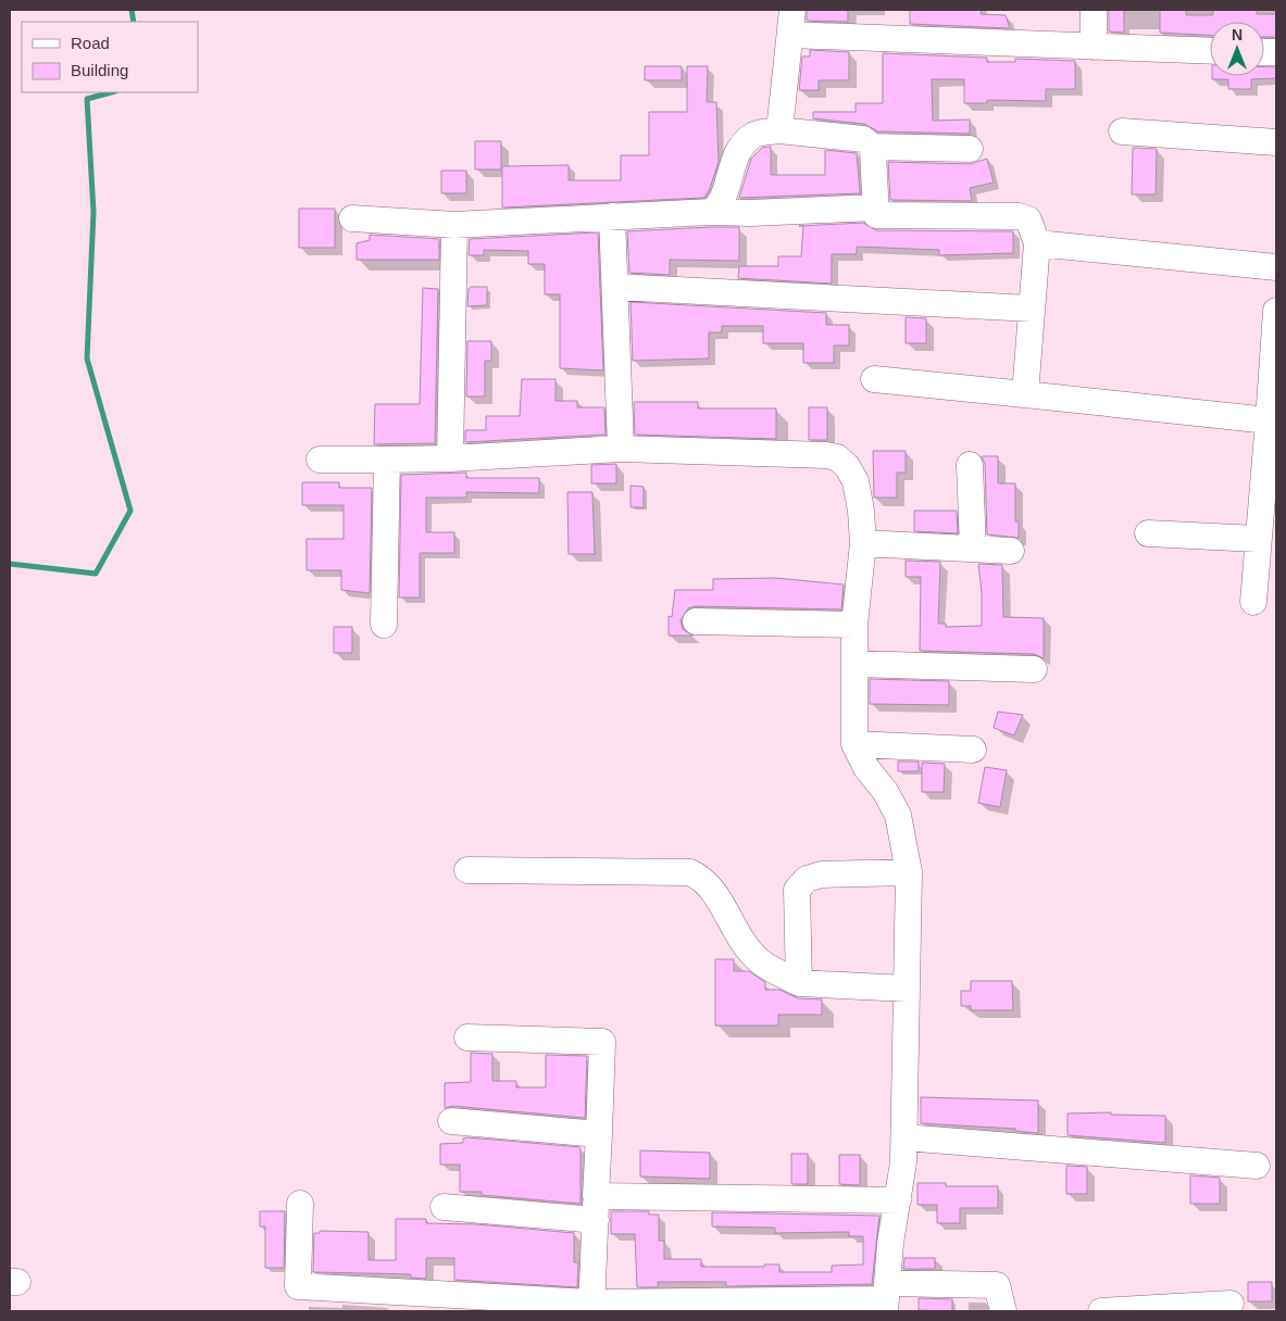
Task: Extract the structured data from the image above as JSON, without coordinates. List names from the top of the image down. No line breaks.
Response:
{"legend":["Road","Building"],"north":"top"}
